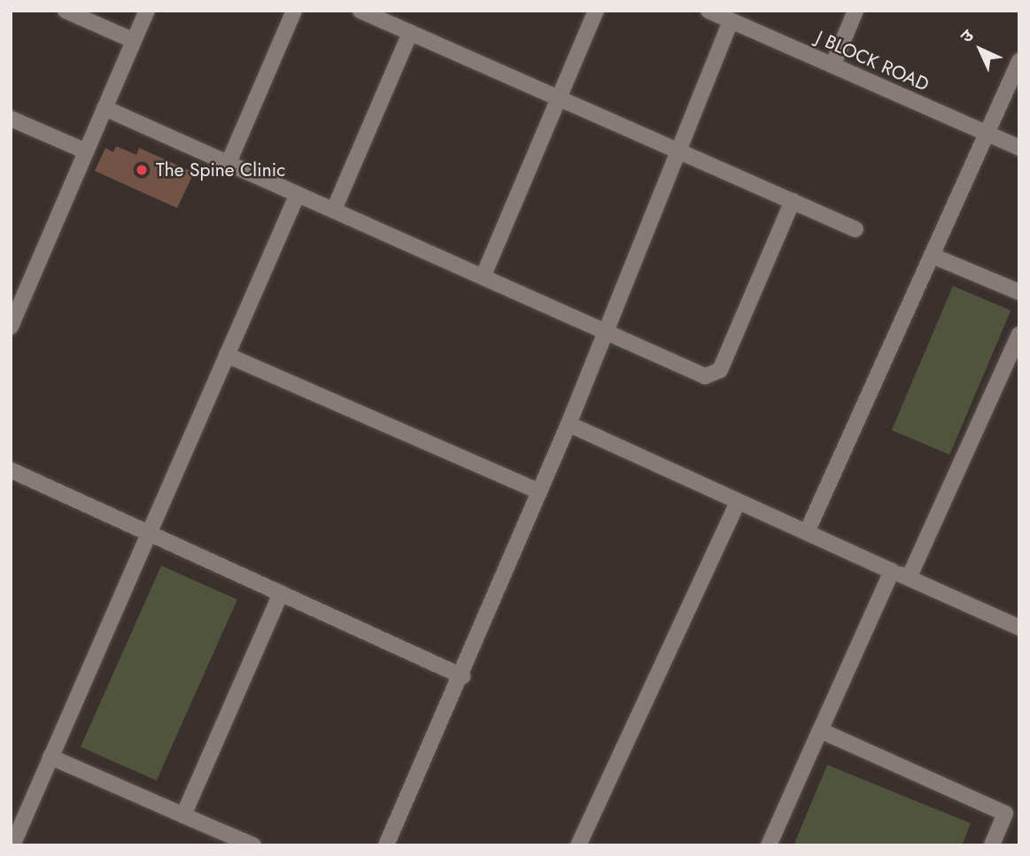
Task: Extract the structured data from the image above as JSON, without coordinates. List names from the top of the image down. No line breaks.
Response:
{"streets":{"street":["J BLOCK ROAD"]},"places":["The Spine Clinic"],"north":"top left"}
